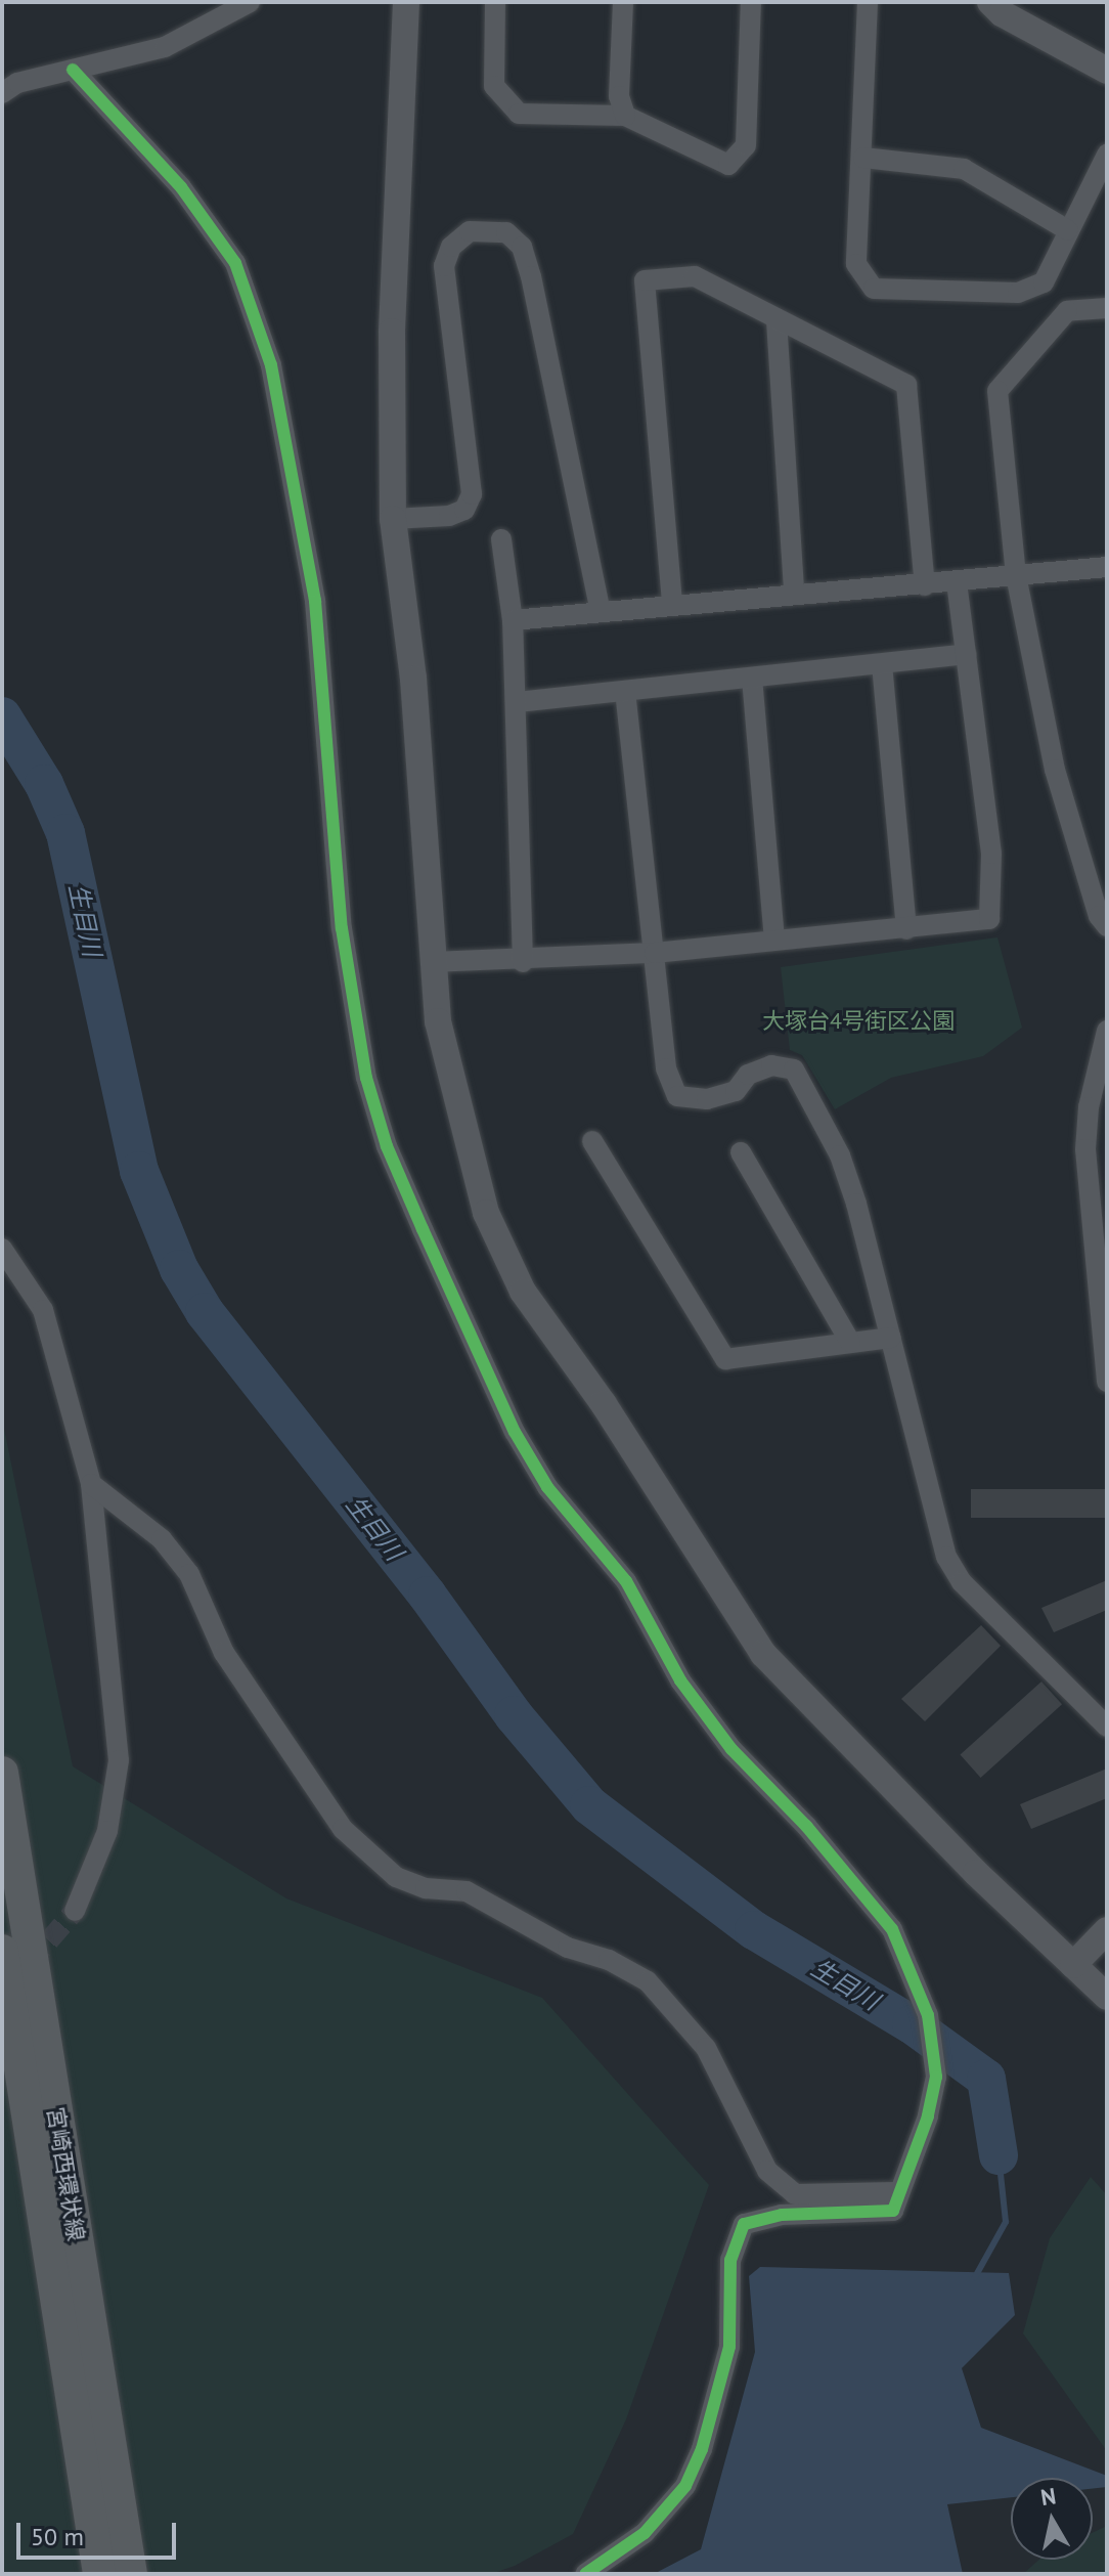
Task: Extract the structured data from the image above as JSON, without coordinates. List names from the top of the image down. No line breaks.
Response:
{"streets":{"main road":["宮崎西環状線"]},"water":["生目川"],"parks":["大塚台4号街区公園"],"scale_bar":"50 m","north":"top"}
